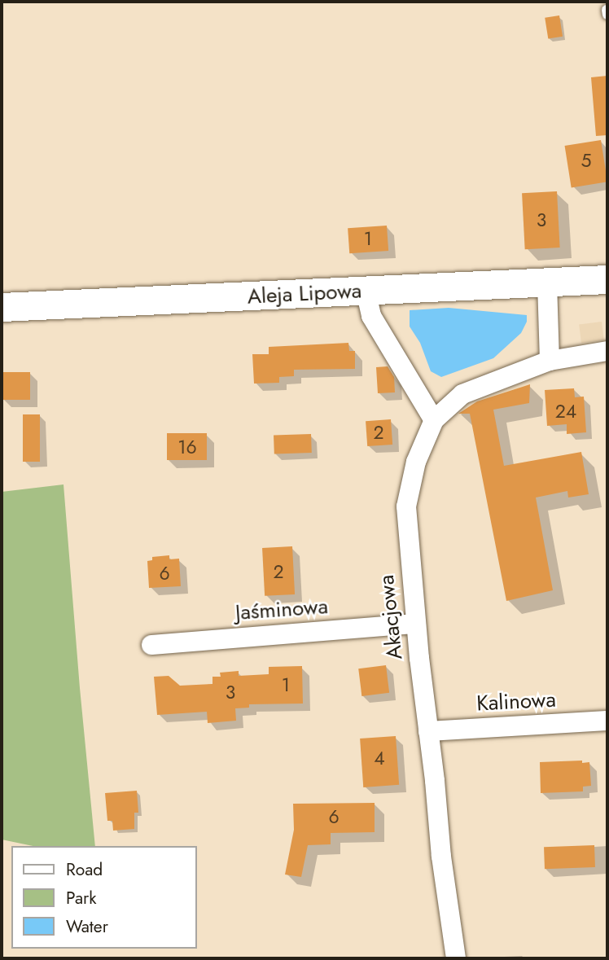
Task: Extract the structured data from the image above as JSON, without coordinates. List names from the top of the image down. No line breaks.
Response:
{"streets":{"street":["Aleja Lipowa","Jaśminowa","Akacjowa","Kalinowa"]},"crossings":[["Jaśminowa","Akacjowa"],["Akacjowa","Kalinowa"]],"house_numbers":["5","3","1","24","2","16","2","6","1","3","4","6"],"legend":["Road","Park","Water"]}
